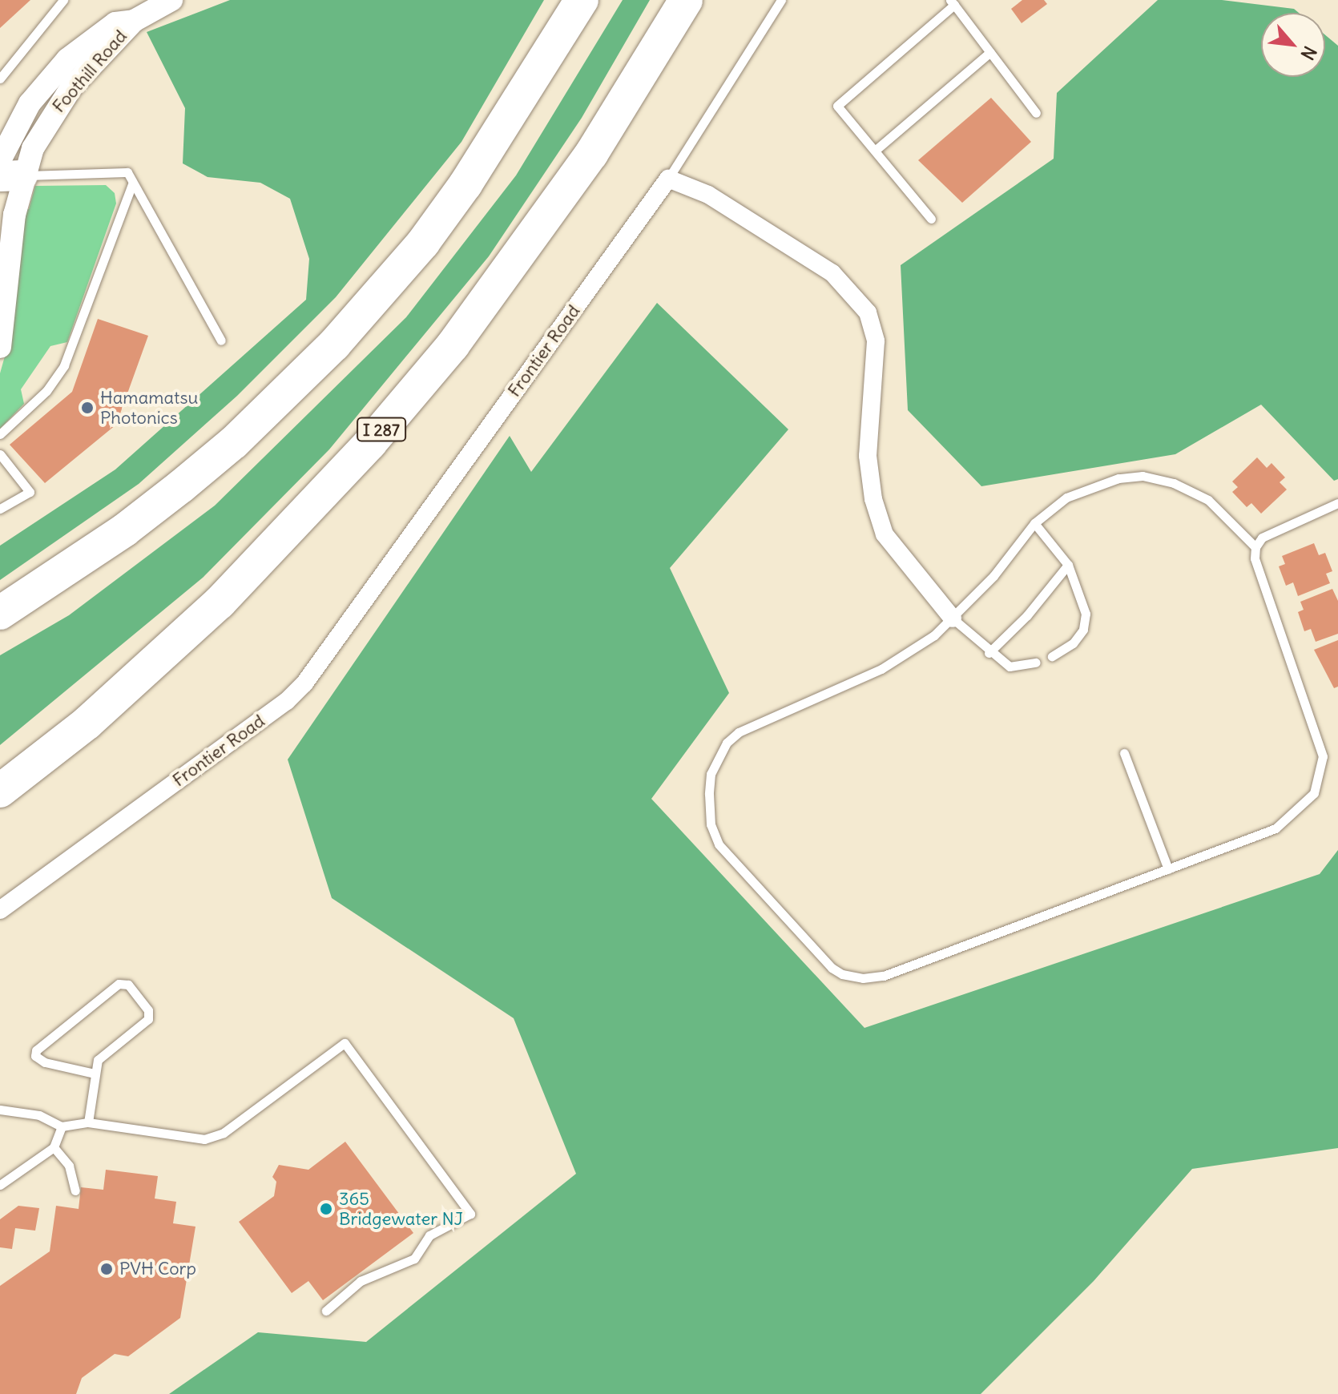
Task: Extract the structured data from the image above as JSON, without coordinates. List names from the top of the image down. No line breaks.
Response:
{"streets":{"highway":["I 287"],"street":["Foothill Road","Frontier Road"]},"places":["Hamamatsu Photonics","365 Bridgewater NJ","PVH Corp"],"north":"bottom right"}
